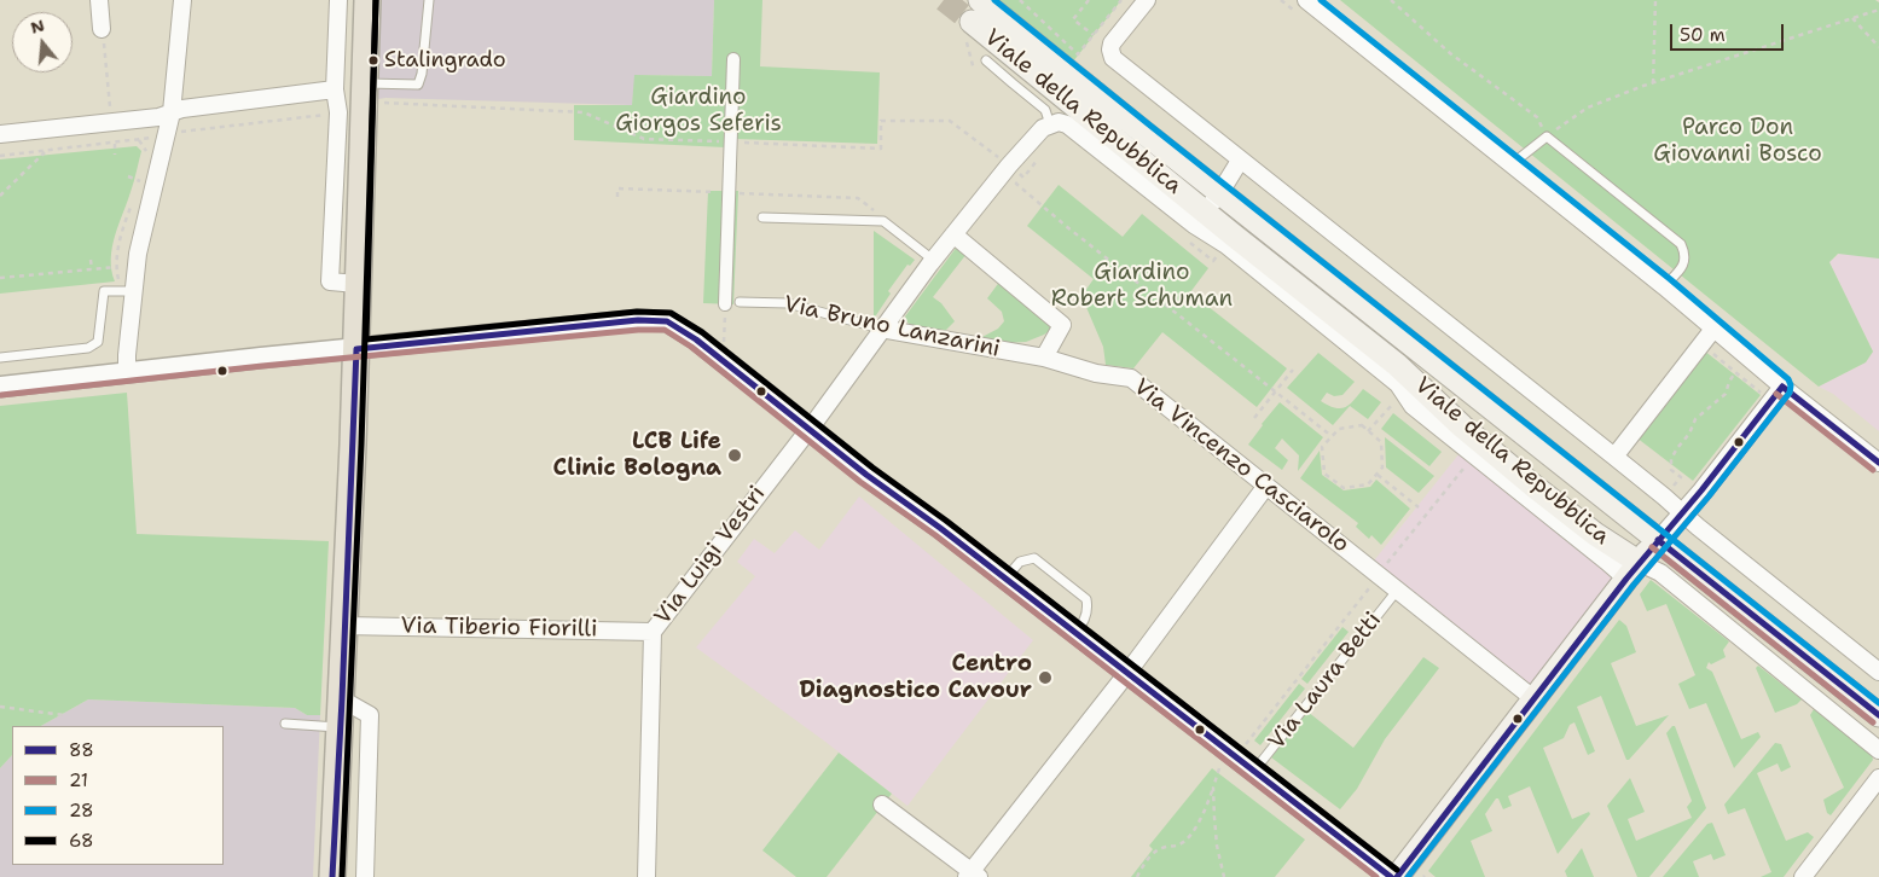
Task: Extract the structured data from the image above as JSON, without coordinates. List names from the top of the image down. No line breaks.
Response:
{"streets":{"main road":["Viale della Repubblica"],"street":["Via Bruno Lanzarini","Via Vincenzo Casciarolo","Via Luigi Vestri","Via Tiberio Fiorilli"],"lane":["Via Laura Betti"]},"crossings":[["Via Bruno Lanzarini","Via Vincenzo Casciarolo"],["Via Bruno Lanzarini","Via Luigi Vestri"],["Via Vincenzo Casciarolo","Via Laura Betti"],["Via Luigi Vestri","Via Tiberio Fiorilli"]],"parks":["Giardino Giorgos Seferis","Parco Don Giovanni Bosco","Giardino Robert Schuman"],"places":["Stalingrado","LCB Life Clinic Bologna","Centro Diagnostico Cavour"],"lines":["transit line 28","transit line 68","transit line 88","transit line 21"],"legend":["88","21","28","68"],"scale_bar":"50 m","north":"top"}
